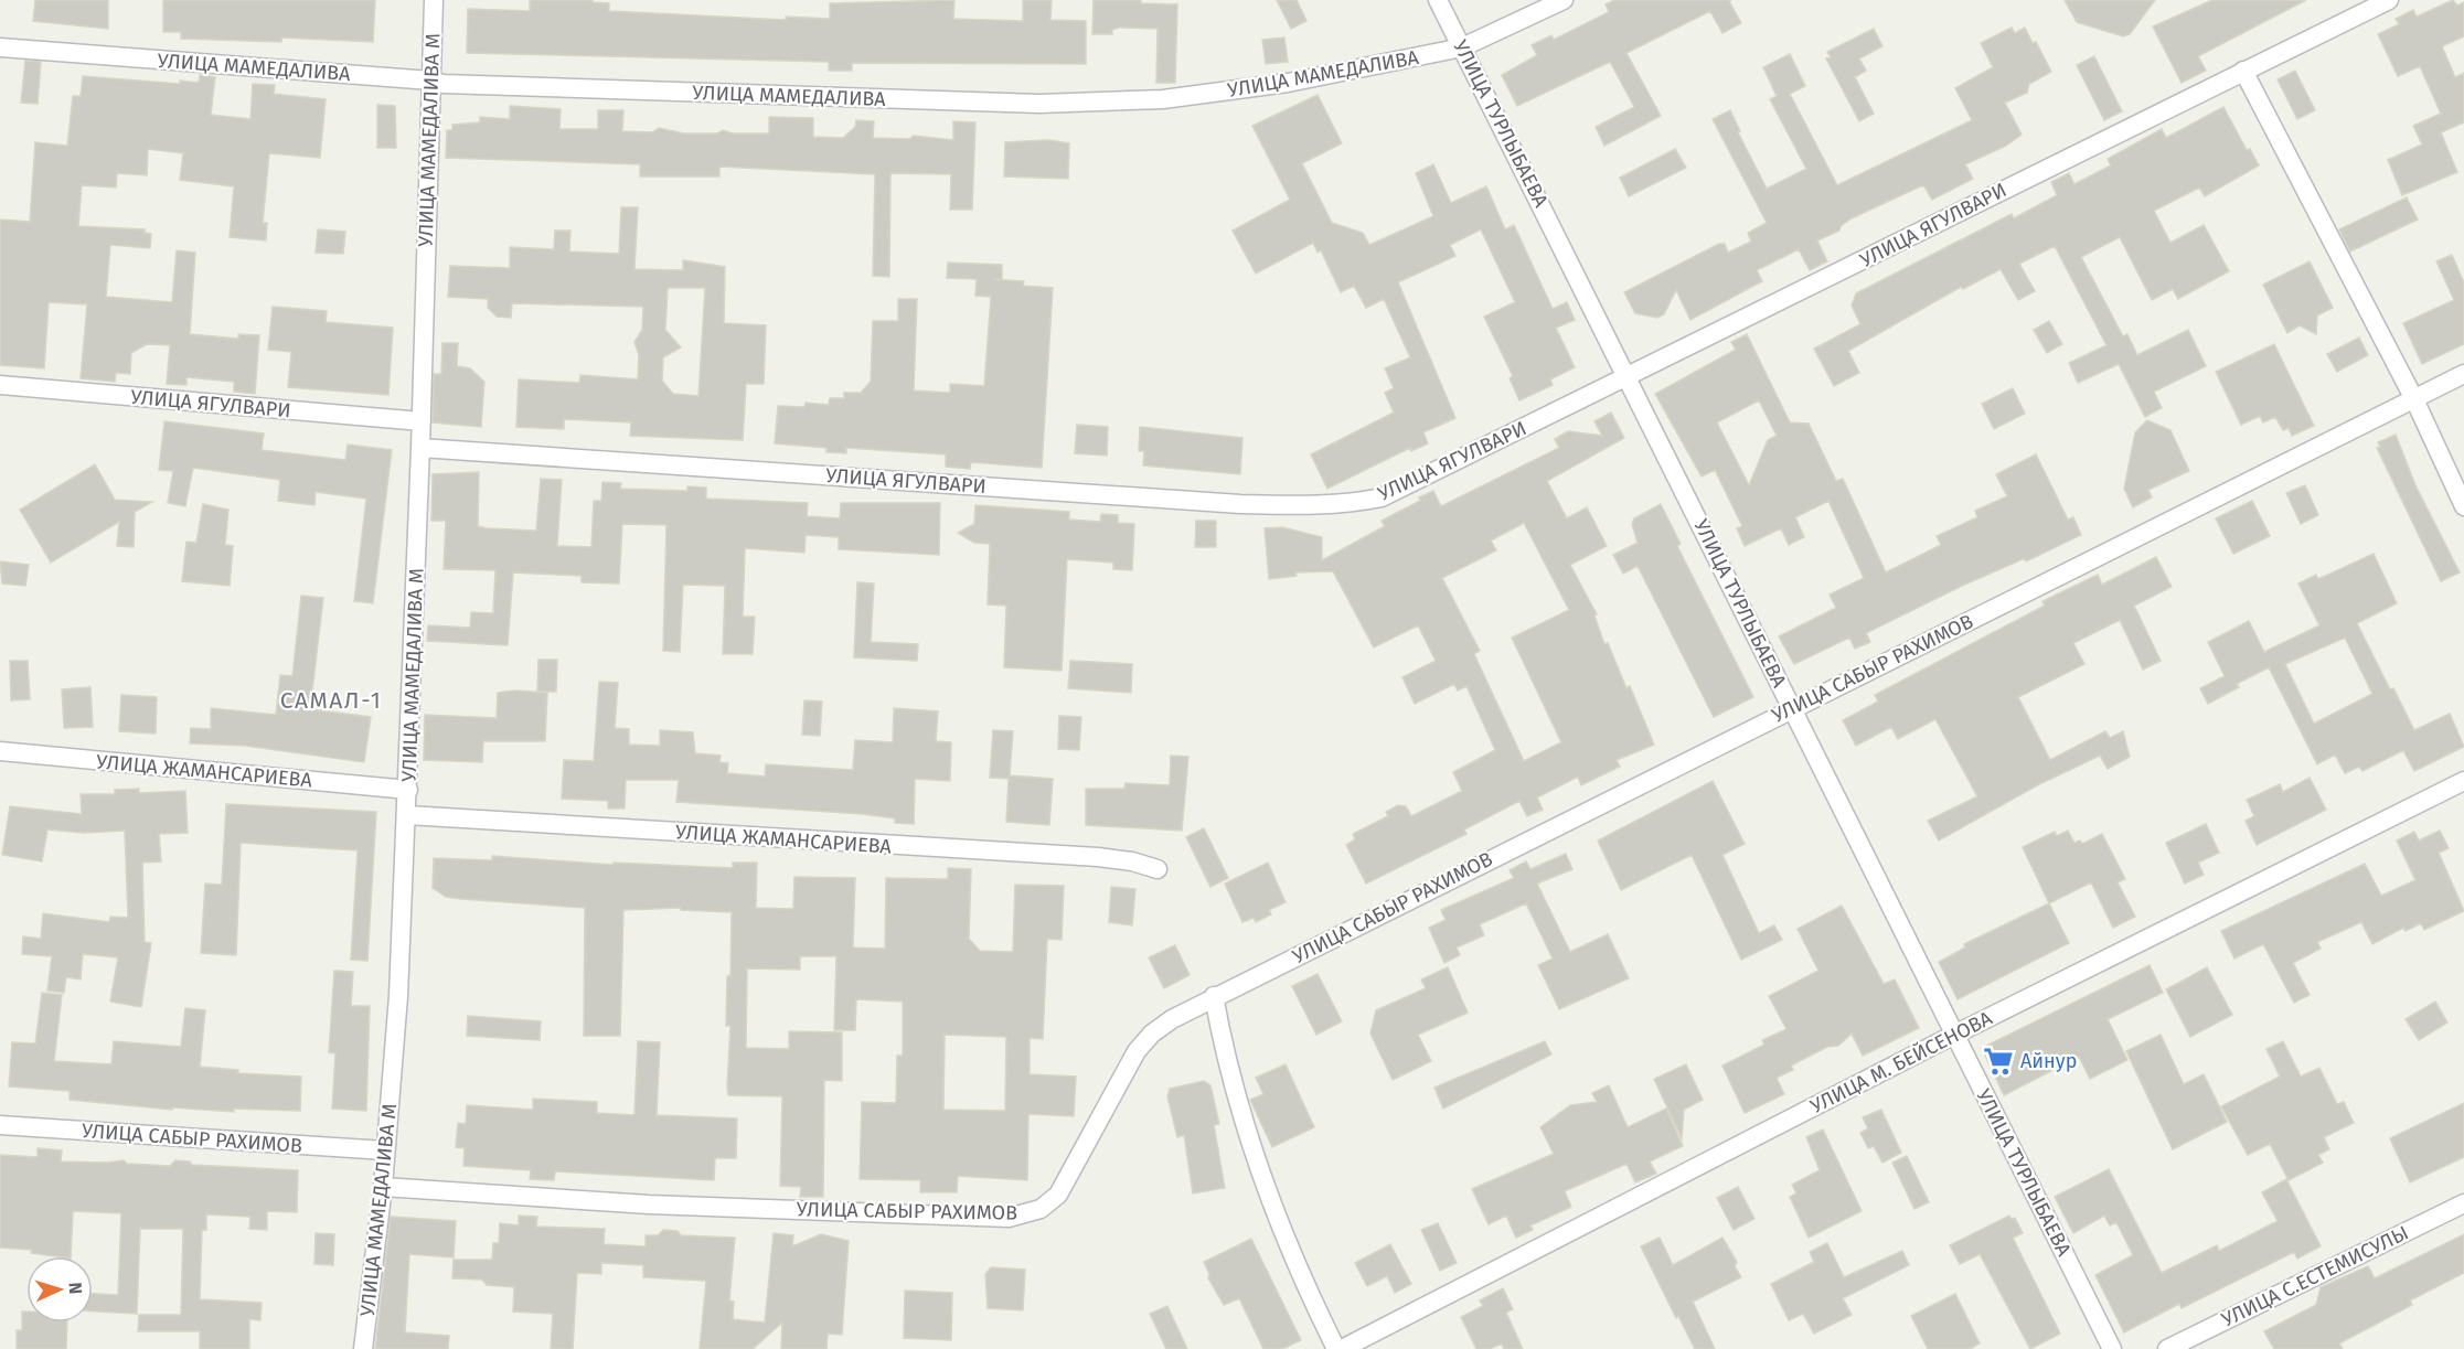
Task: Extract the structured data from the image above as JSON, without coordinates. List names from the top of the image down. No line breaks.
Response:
{"streets":{"street":["УЛИЦА МАМЕДАЛИВА","УЛИЦА ТУРЛЫБАЕВА","УЛИЦА МАМЕДАЛИВА М","УЛИЦА ЯГУЛВАРИ","УЛИЦА САБЫР РАХИМОВ","УЛИЦА ЖАМАНСАРИЕВА","УЛИЦА М. БЕЙСЕНОВА","УЛИЦА С.ЕСТЕМИСУЛЫ"]},"crossings":[["УЛИЦА МАМЕДАЛИВА","УЛИЦА ТУРЛЫБАЕВА"],["УЛИЦА МАМЕДАЛИВА","УЛИЦА МАМЕДАЛИВА М"],["УЛИЦА ТУРЛЫБАЕВА","УЛИЦА ЯГУЛВАРИ"],["УЛИЦА ТУРЛЫБАЕВА","УЛИЦА САБЫР РАХИМОВ"],["УЛИЦА ТУРЛЫБАЕВА","УЛИЦА М. БЕЙСЕНОВА"],["УЛИЦА МАМЕДАЛИВА М","УЛИЦА ЯГУЛВАРИ"],["УЛИЦА МАМЕДАЛИВА М","УЛИЦА САБЫР РАХИМОВ"],["УЛИЦА МАМЕДАЛИВА М","УЛИЦА ЖАМАНСАРИЕВА"]],"districts":["САМАЛ-1"],"places":{"supermarket":["Айнур"]},"north":"right"}
